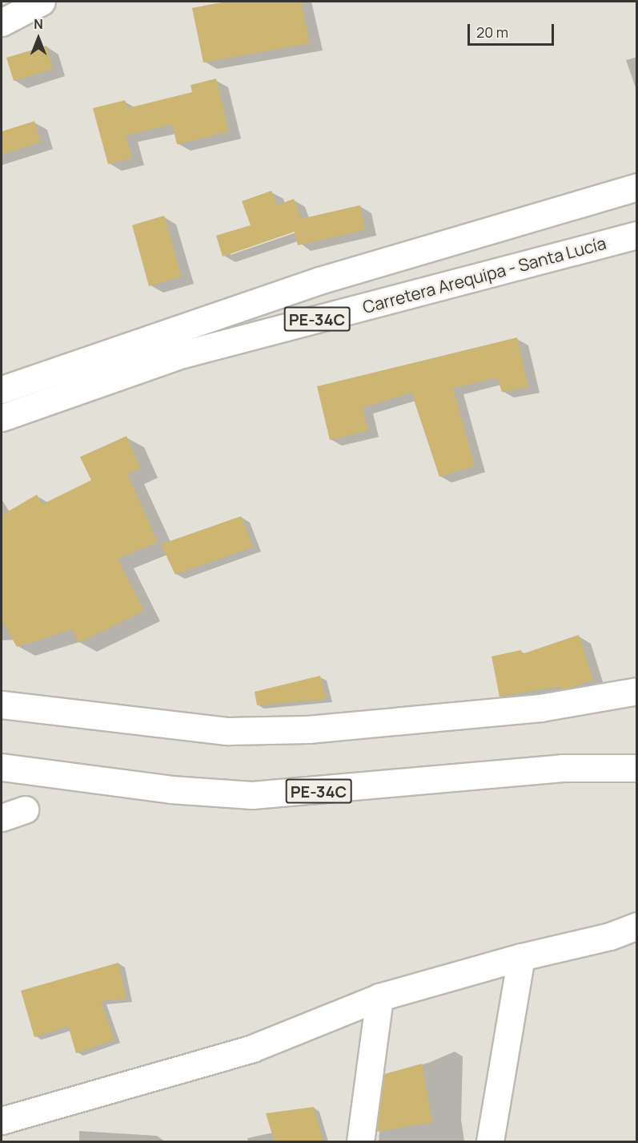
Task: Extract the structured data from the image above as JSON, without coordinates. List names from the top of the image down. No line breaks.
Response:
{"streets":{"street":["Carretera Arequipa - Santa Lucía","PE-34C"]},"scale_bar":"20 m","north":"top"}
